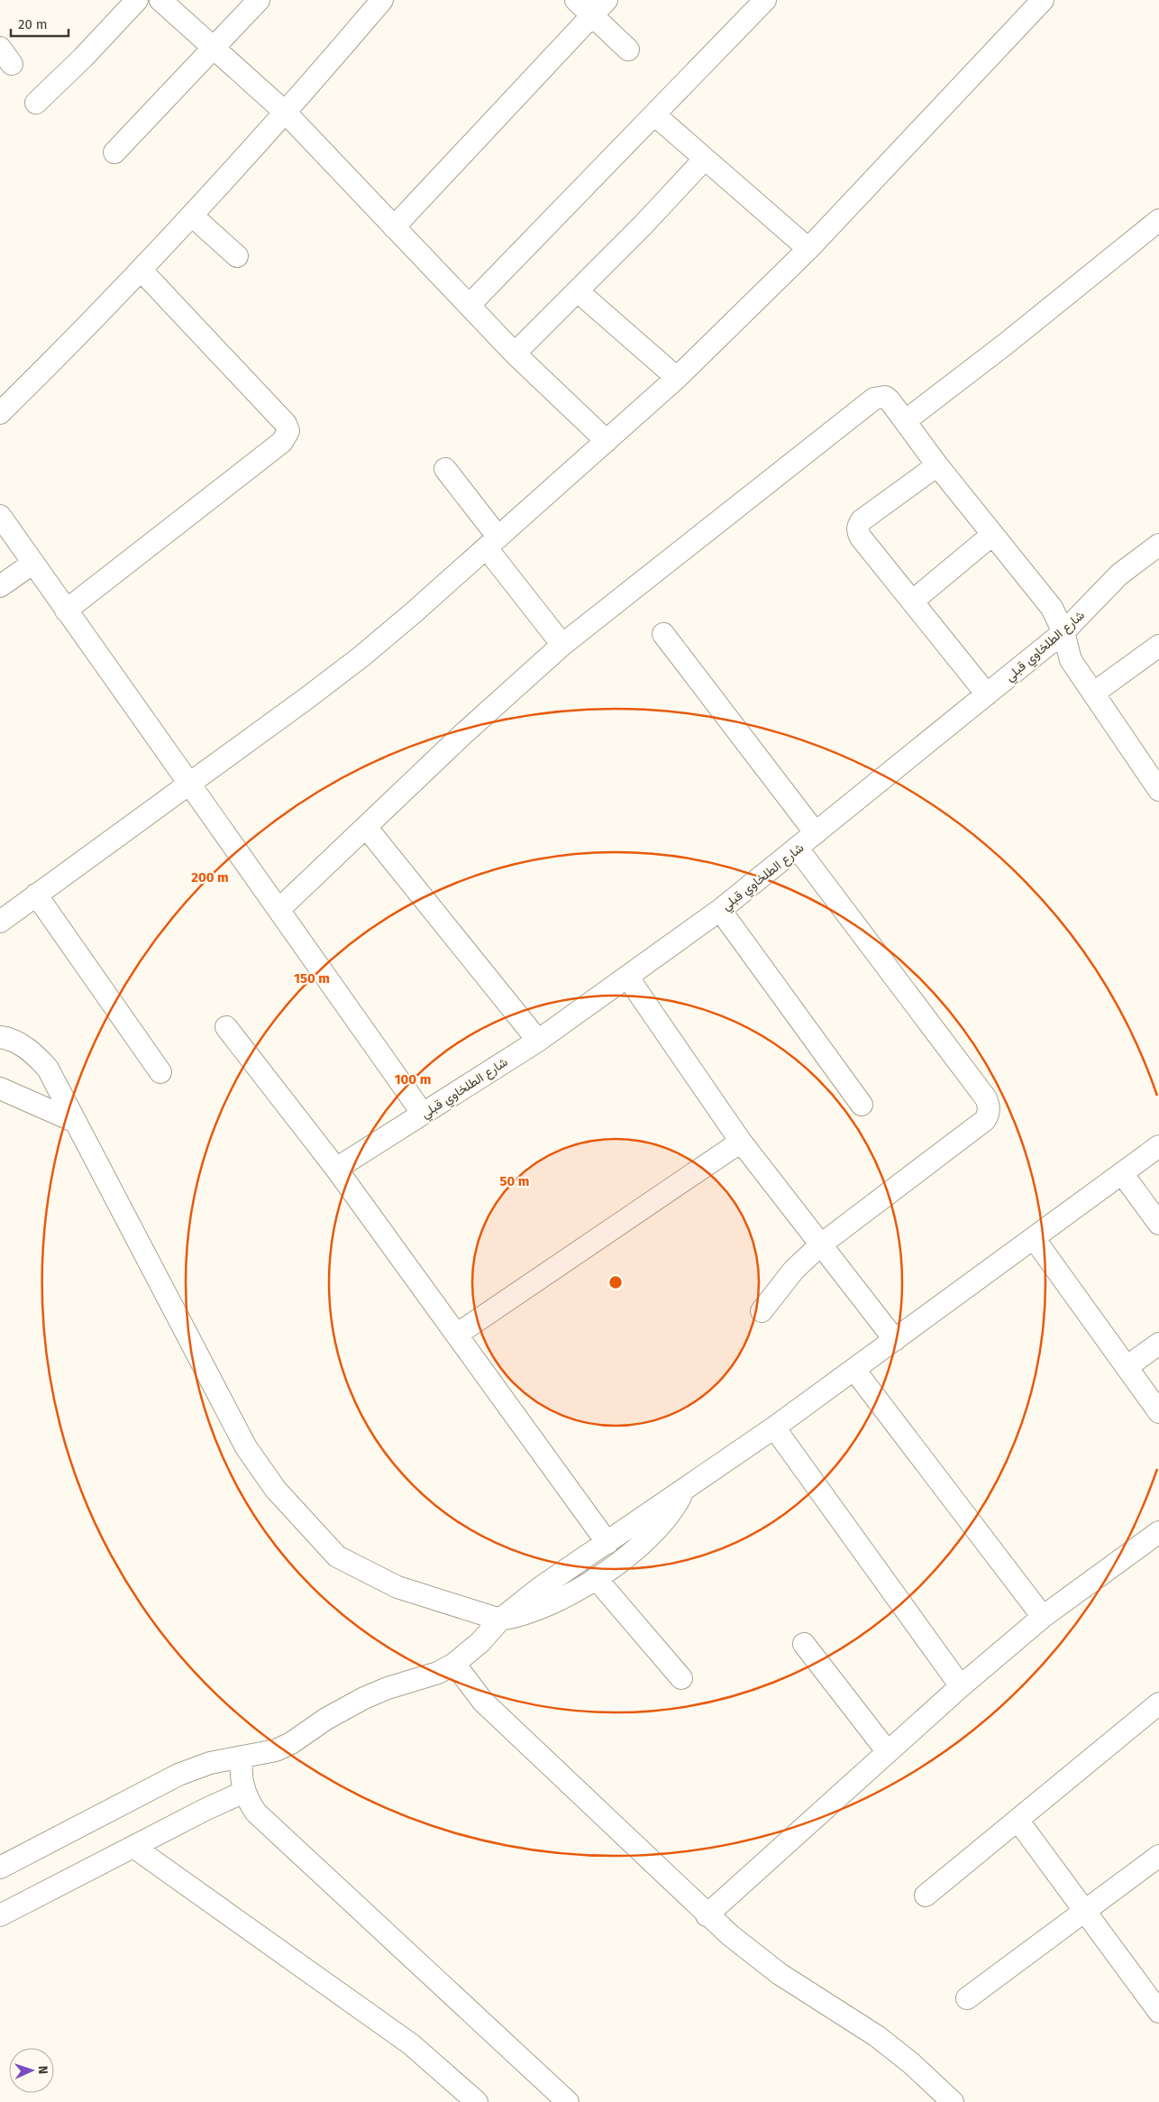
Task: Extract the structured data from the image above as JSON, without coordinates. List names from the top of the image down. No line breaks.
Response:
{"streets":{"street":["شارع الطلخاوي قبلي"]},"scale_bar":"20 m","north":"right","rings":["200 m","150 m","100 m","50 m"]}
